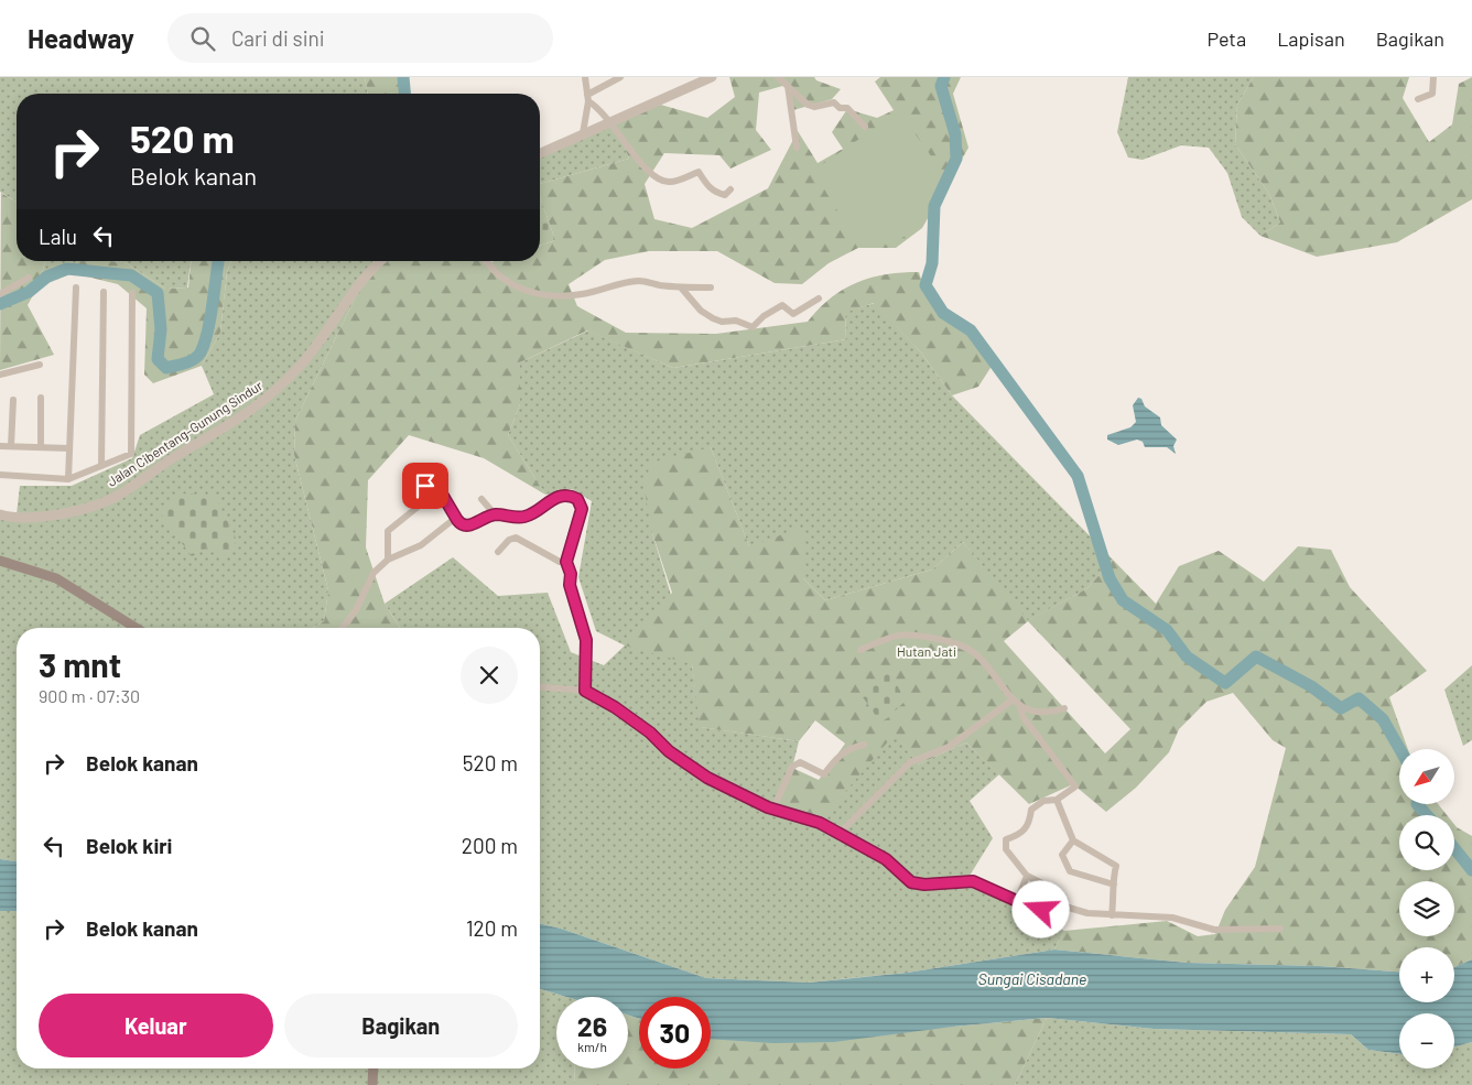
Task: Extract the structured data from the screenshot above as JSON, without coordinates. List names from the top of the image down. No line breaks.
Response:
{"streets":{"street":["Jalan Cibentang–Gunung Sindur"]},"water":["Sungai Cisadane"],"parks":["Hutan Jati"],"north":"bottom left","page":{"header":"Headway","search":"Cari di sini","nav":["Peta","Lapisan","Bagikan"],"turn":["520 m","Belok kanan"],"then":"Lalu","heading":["3 mnt","900 m · 07:30"],"list":[{"name":"Belok kanan","value":"520 m"},{"name":"Belok kiri","value":"200 m"},{"name":"Belok kanan","value":"120 m"}],"map_buttons":["+","−"],"buttons":["Keluar","Bagikan"],"speed":"26 km/h","limit":"30"}}
